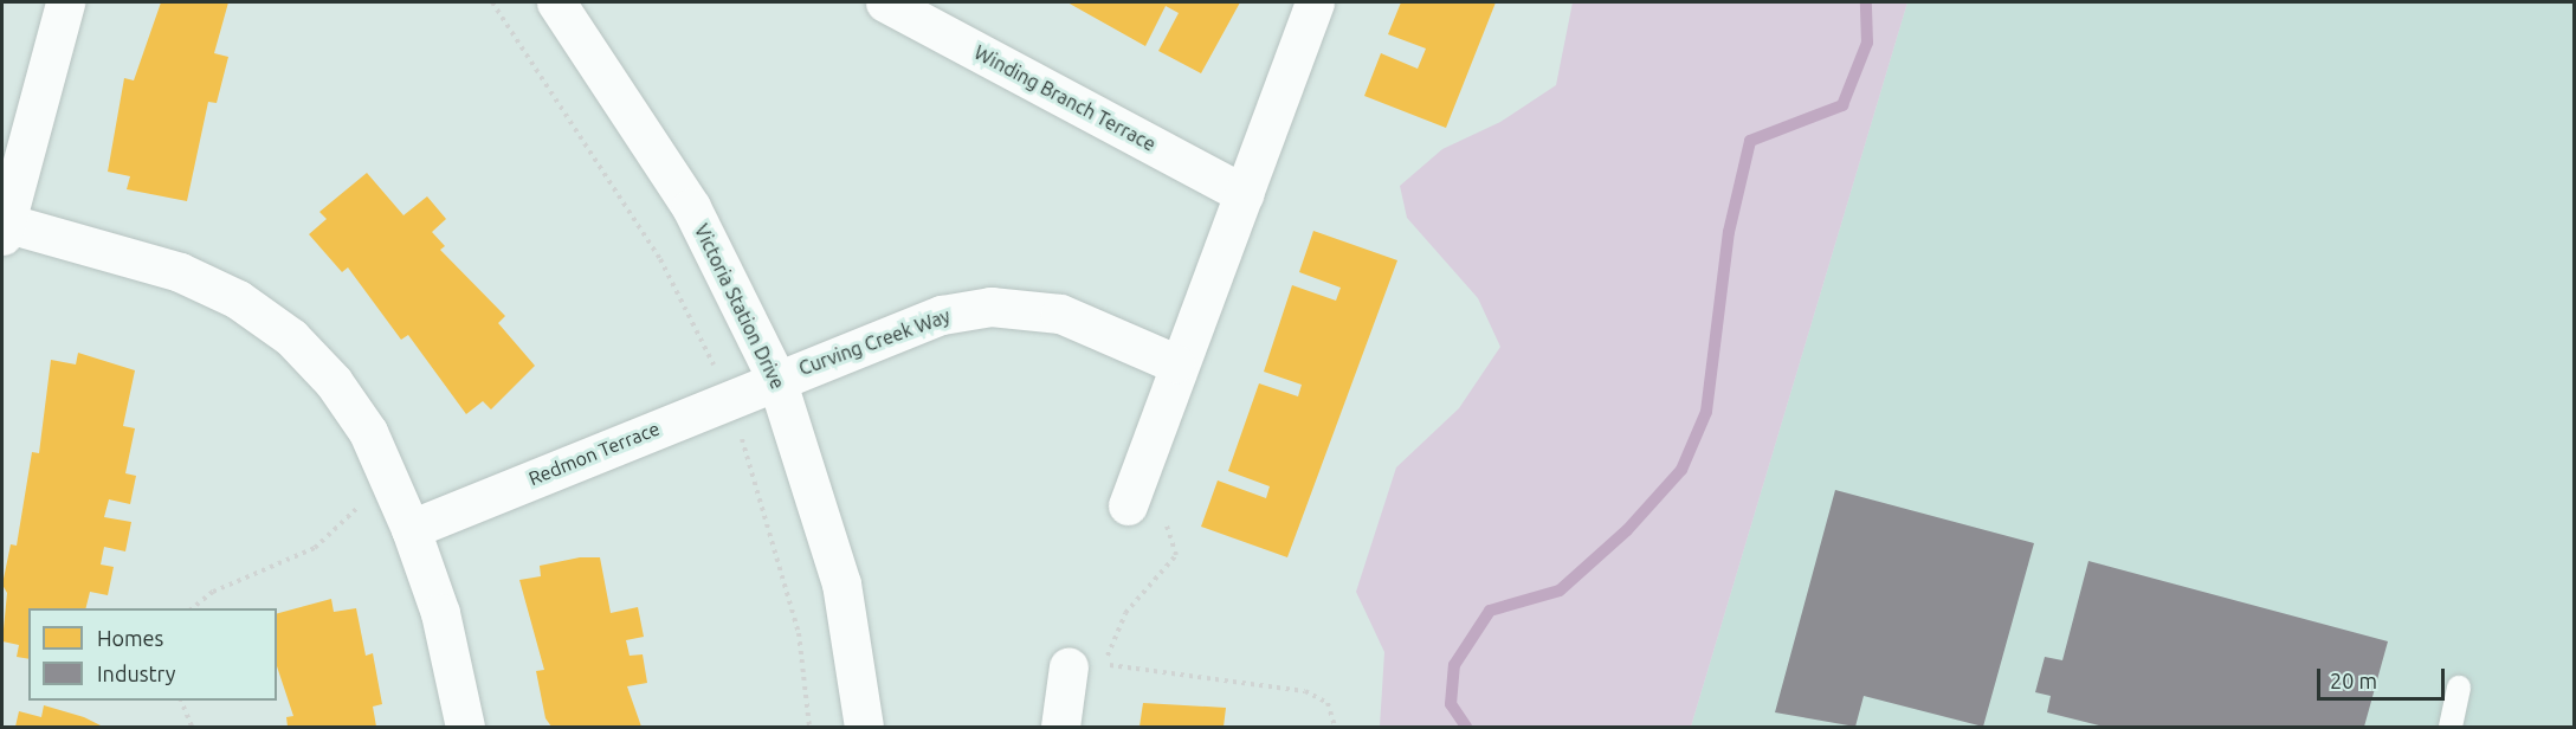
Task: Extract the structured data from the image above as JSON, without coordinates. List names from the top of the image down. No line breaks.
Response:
{"streets":{"street":["Winding Branch Terrace","Victoria Station Drive","Curving Creek Way","Redmon Terrace"]},"crossings":[["Victoria Station Drive","Curving Creek Way"],["Victoria Station Drive","Redmon Terrace"],["Curving Creek Way","Redmon Terrace"]],"legend":["Homes","Industry"],"scale_bar":"20 m"}
